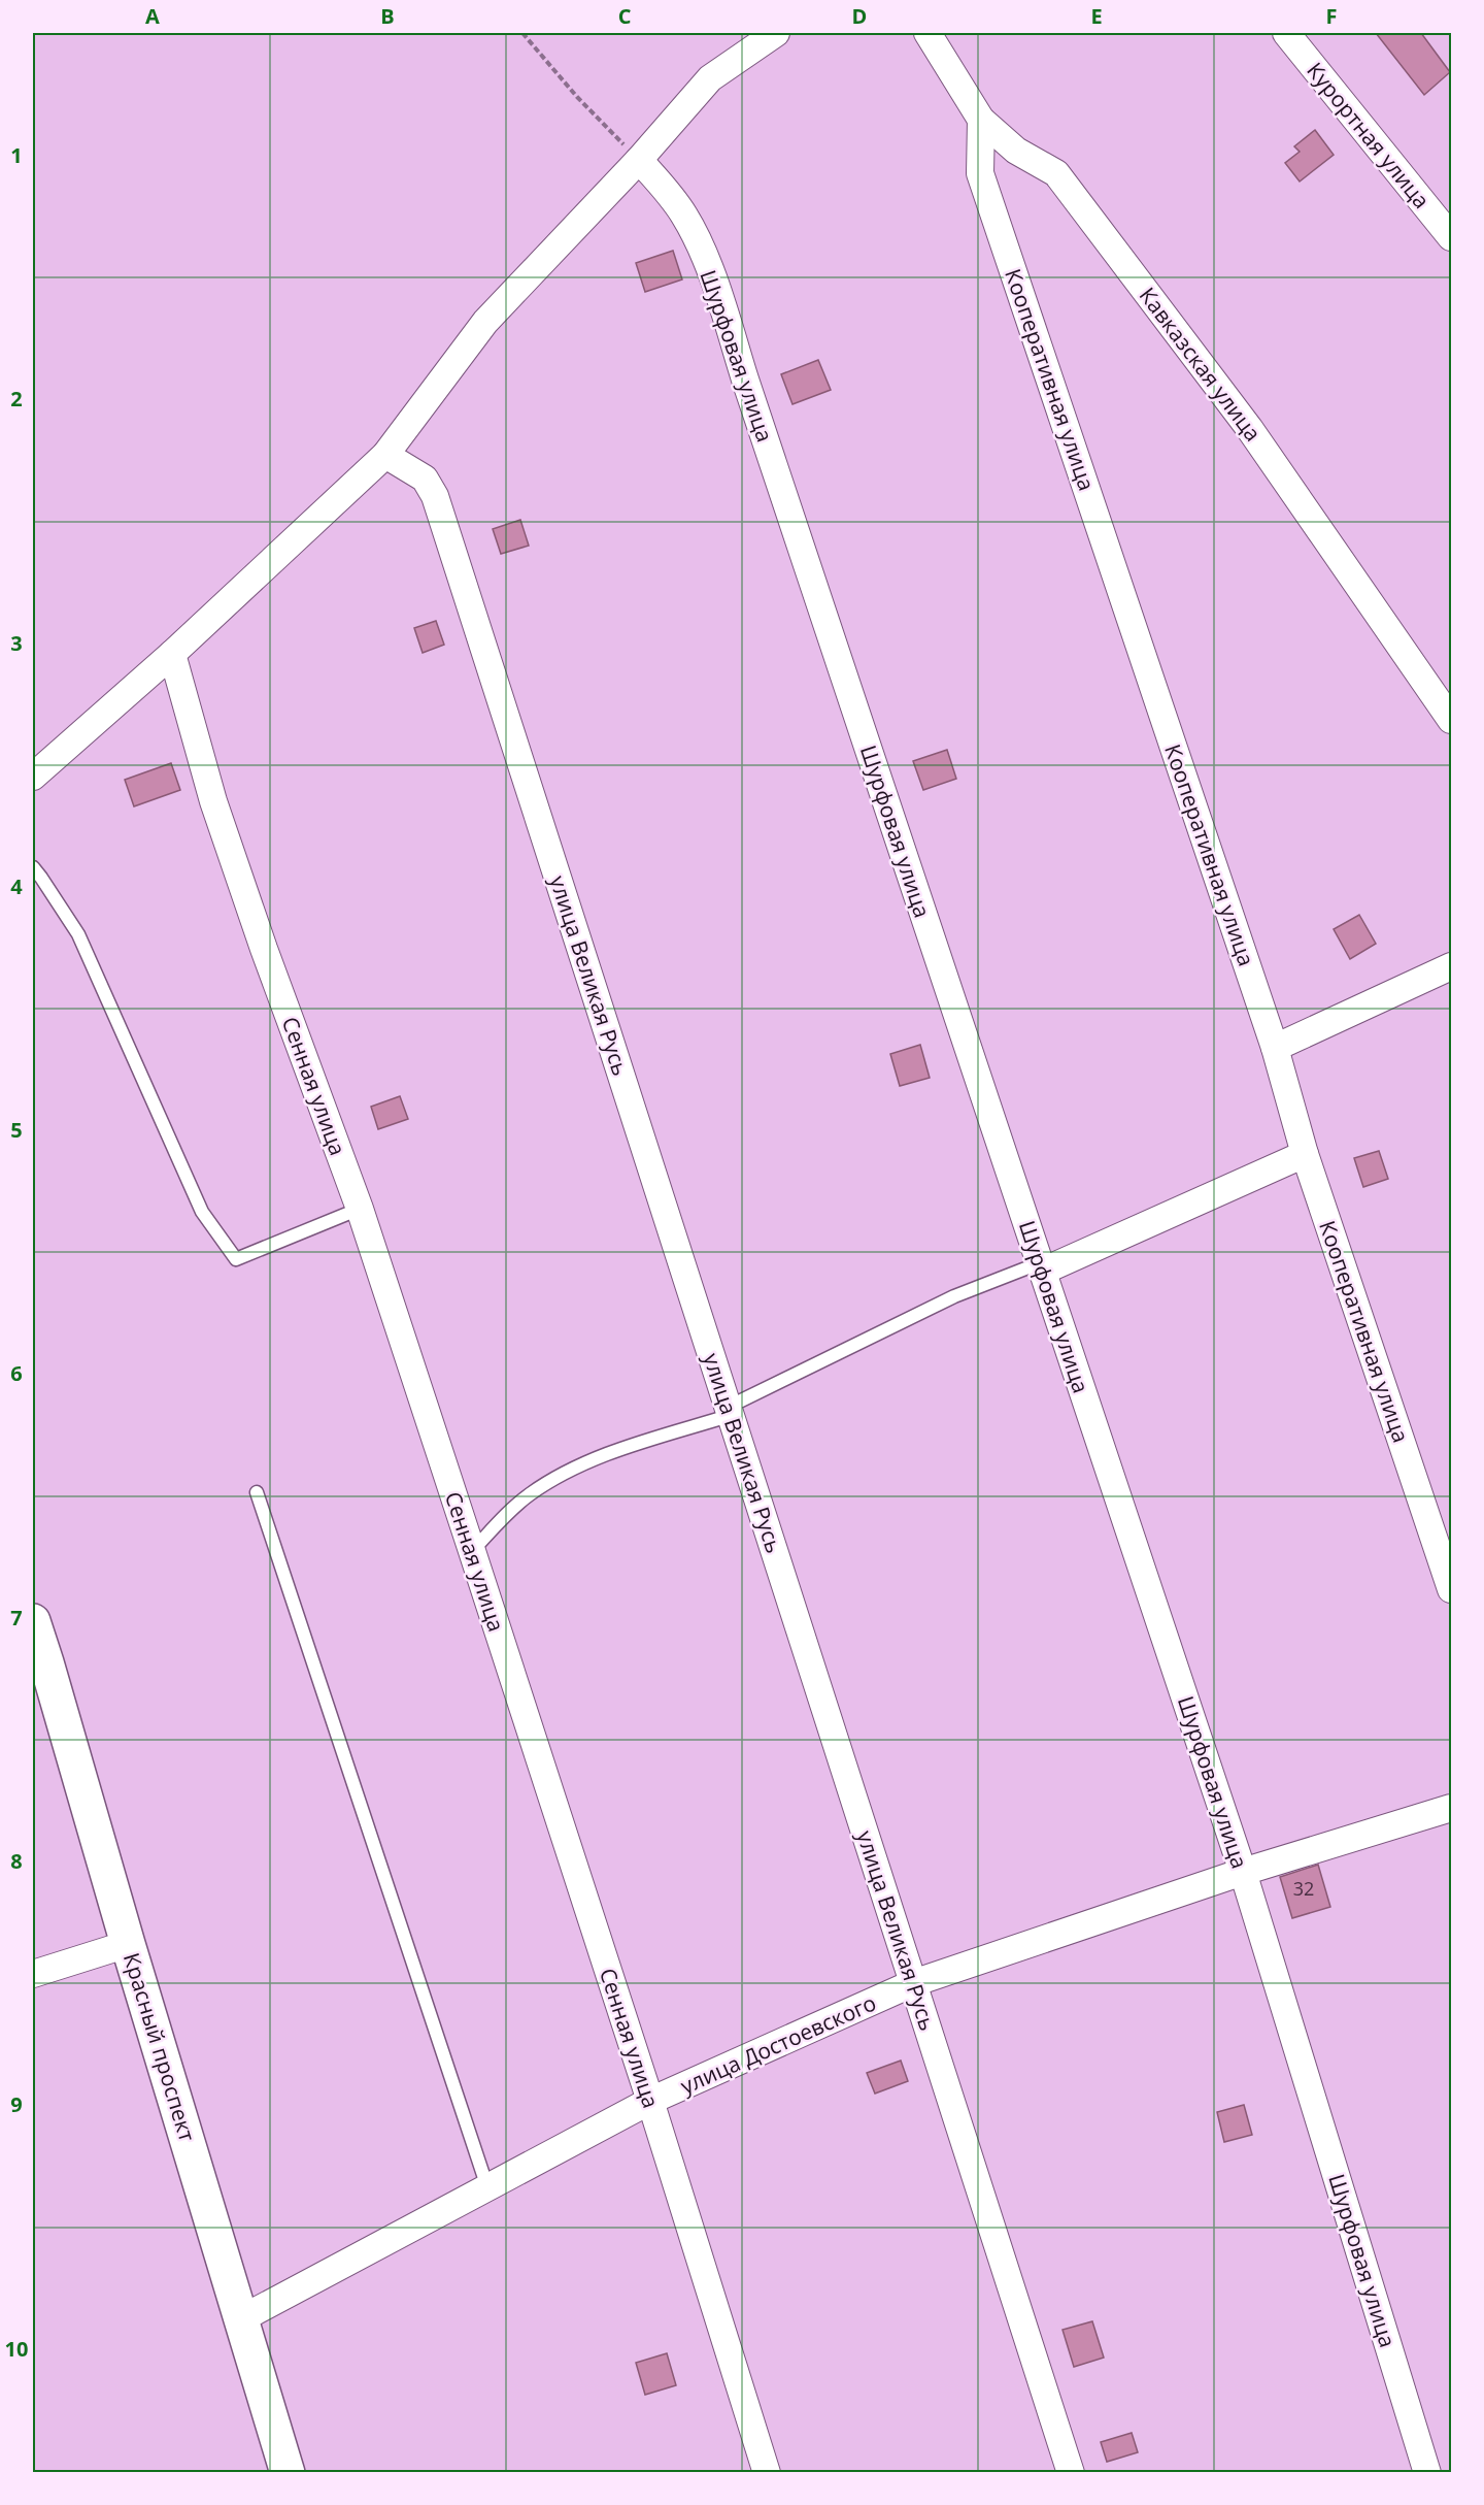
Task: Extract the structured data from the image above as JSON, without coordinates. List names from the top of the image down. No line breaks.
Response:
{"streets":{"street":["Курортная улица","Шурфовая улица","Кавказская улица","Кооперативная улица","улица Великая Русь","Сенная улица","улица Достоевского","Красный проспект"]},"crossings":[["Шурфовая улица","улица Достоевского"],["Кавказская улица","Кооперативная улица"],["улица Великая Русь","улица Достоевского"],["Сенная улица","улица Достоевского"],["улица Достоевского","Красный проспект"]],"house_numbers":["32"],"grid":{"columns":["A","B","C","D","E","F"],"rows":["1","2","3","4","5","6","7","8","9","10"]}}
